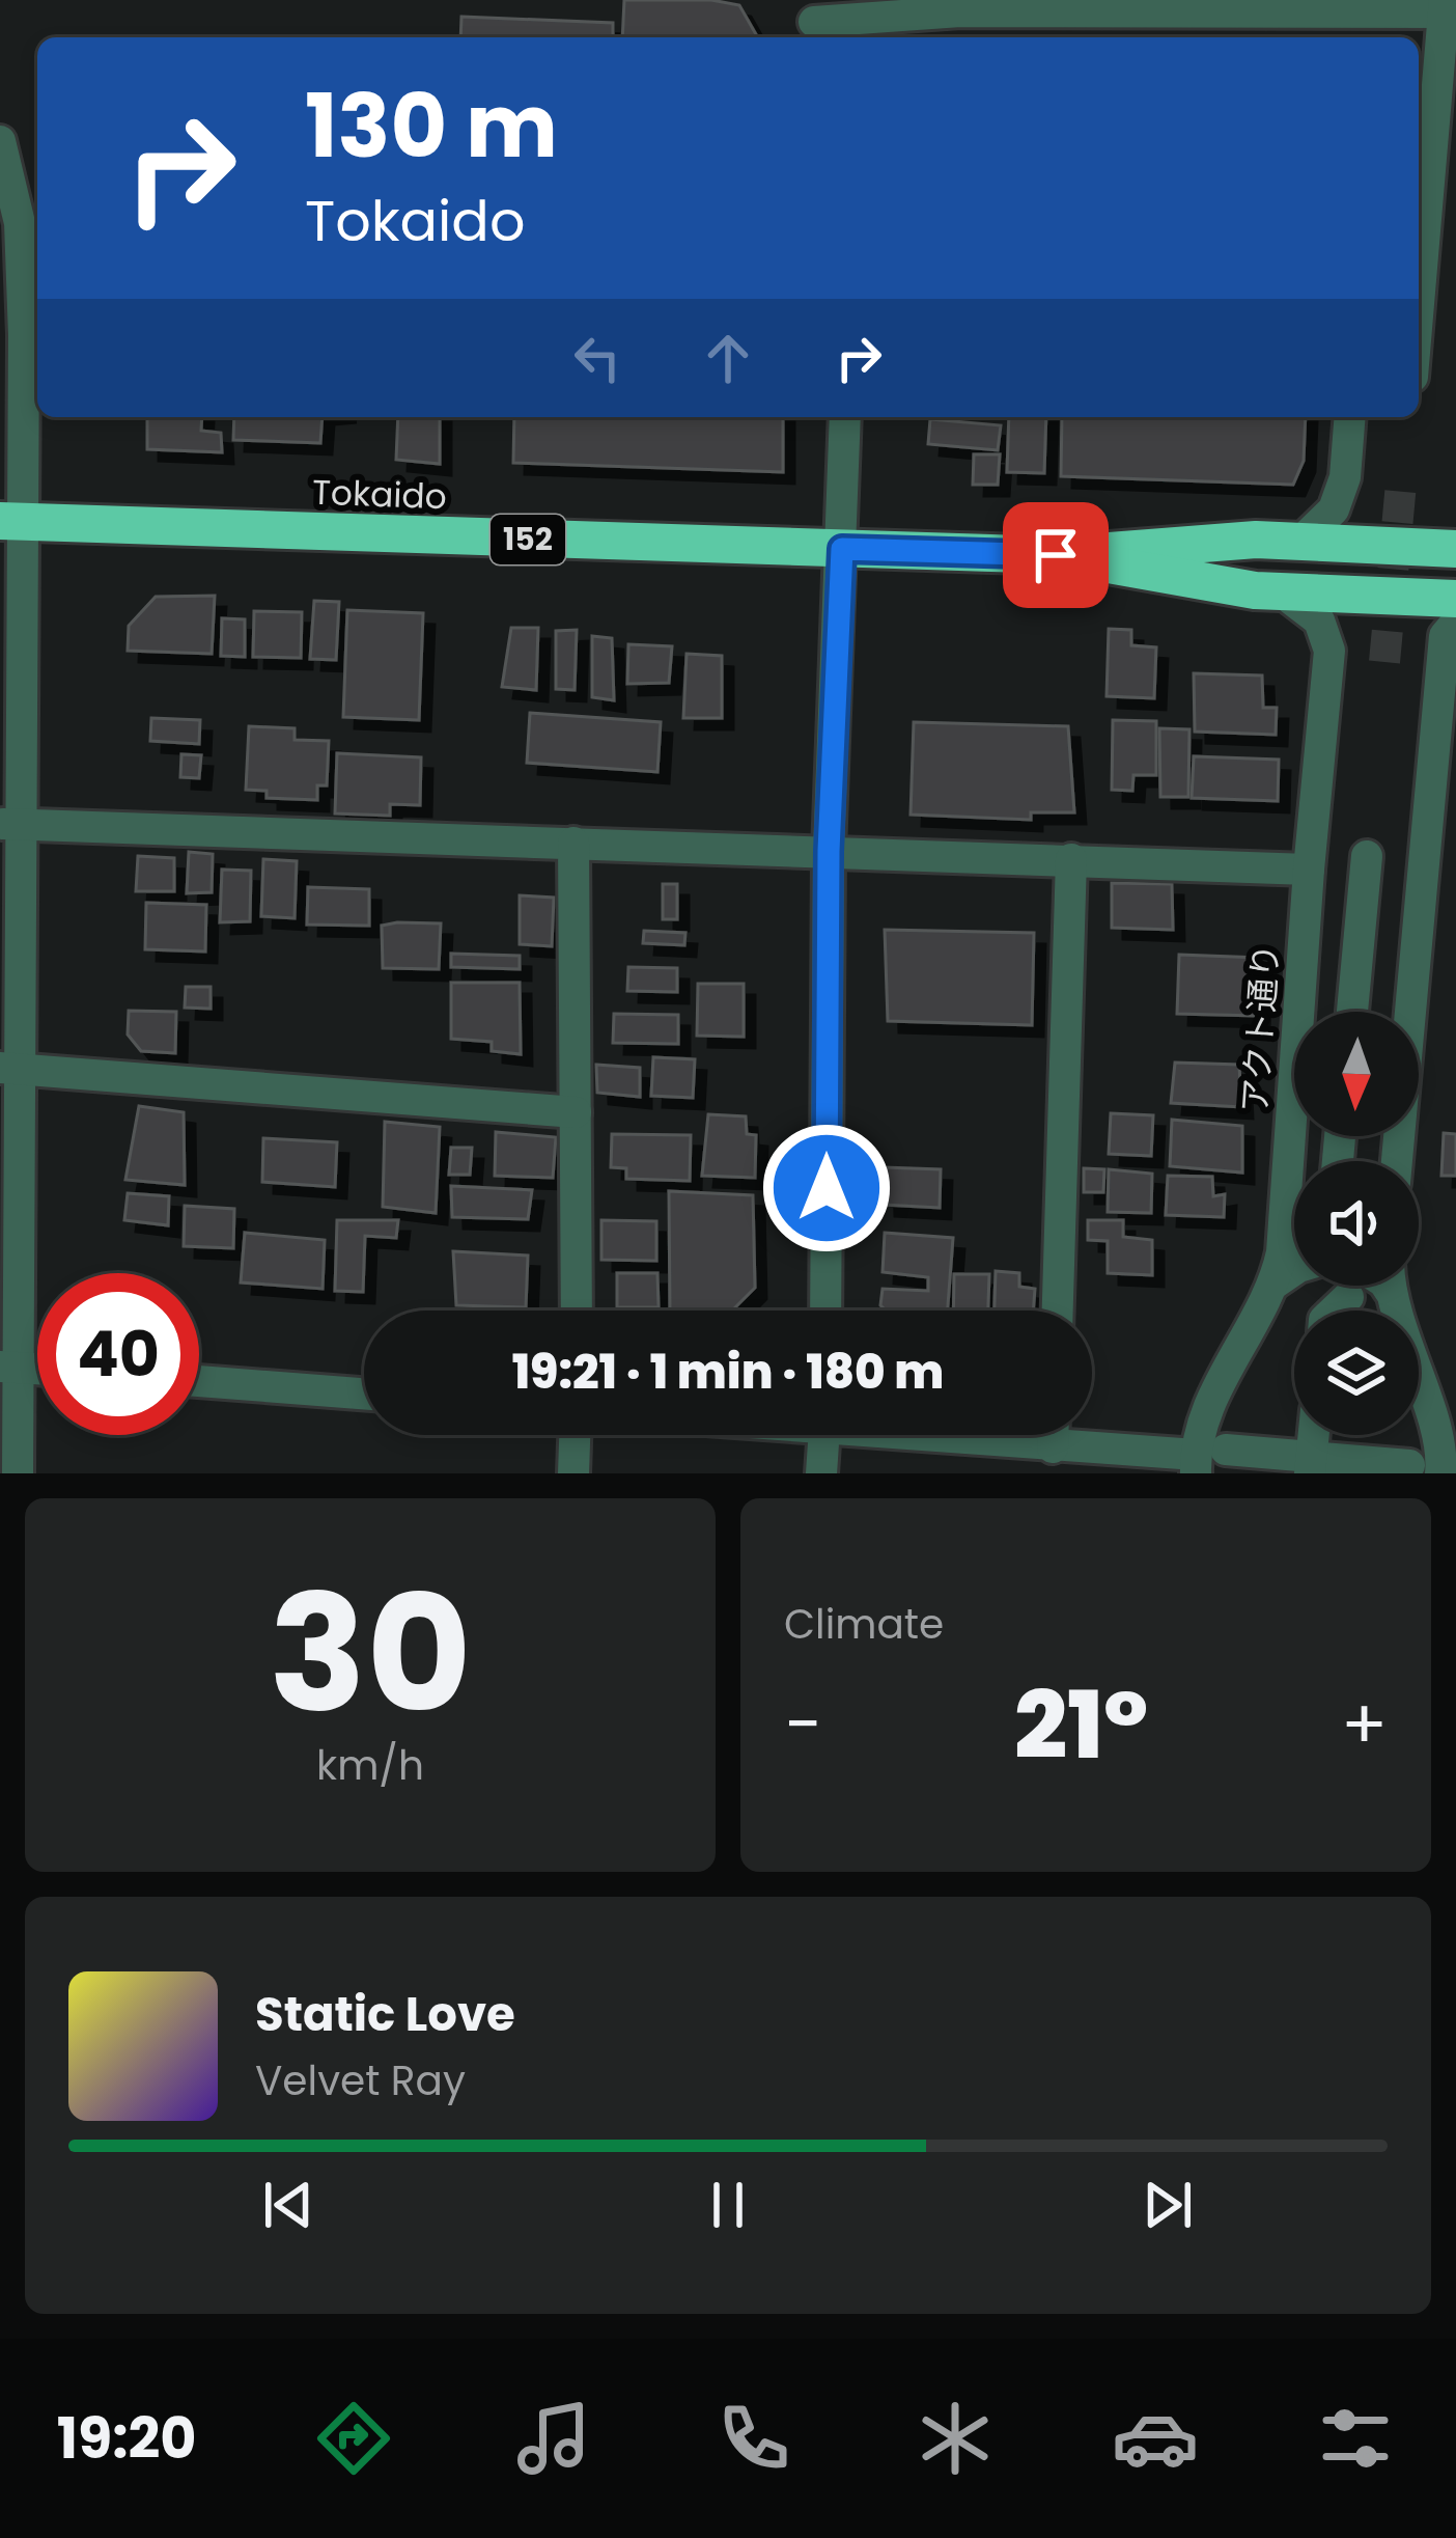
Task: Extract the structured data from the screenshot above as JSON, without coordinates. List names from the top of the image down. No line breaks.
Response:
{"streets":{"highway":["Tokaido","152"],"street":["アクト通り"]},"crossings":[["Tokaido","アクト通り"]],"north":"bottom","page":{"turn":["130 m","Tokaido"],"limit":"40","trip":"19:21 · 1 min · 180 m","tile":[["30","km/h"],"Climate"],"heat":["−","21°","+"],"song":["Static Love","Velvet Ray"],"tabs":"19:20"}}
